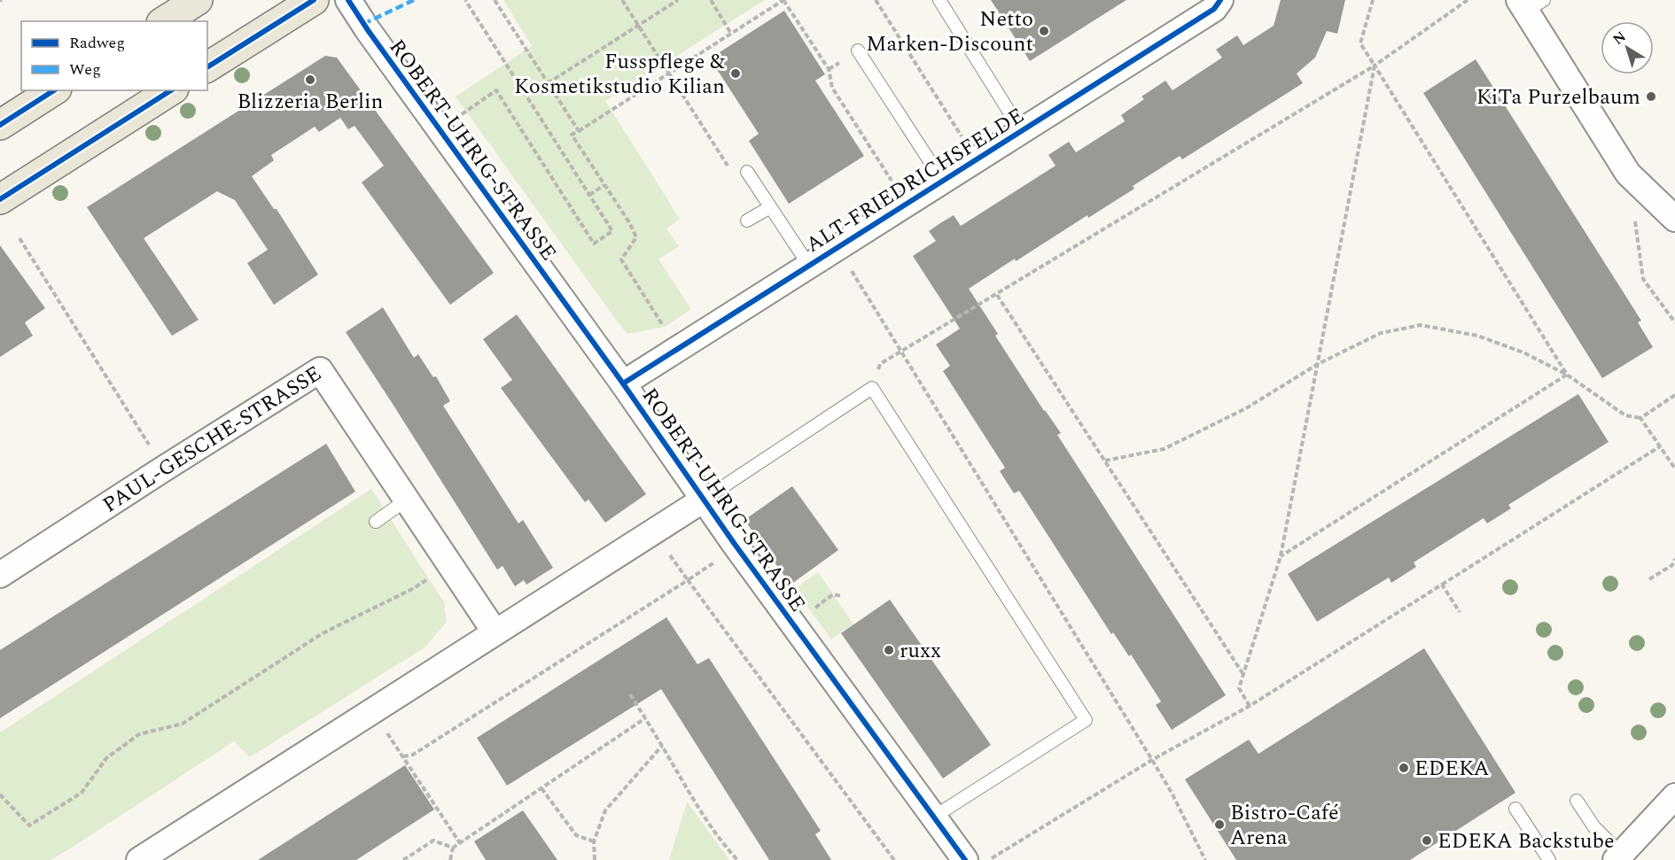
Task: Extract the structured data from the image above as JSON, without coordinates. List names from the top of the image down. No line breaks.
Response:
{"streets":{"street":["ROBERT-UHRIG-STRASSE","ALT-FRIEDRICHSFELDE","PAUL-GESCHE-STRASSE"]},"crossings":[["ROBERT-UHRIG-STRASSE","ALT-FRIEDRICHSFELDE"]],"places":["Netto Marken-Discount","Fusspflege & Kosmetikstudio Kilian","Blizzeria Berlin","KiTa Purzelbaum","ruxx","EDEKA","Bistro-Café Arena","EDEKA Backstube"],"legend":["Radweg","Weg"],"north":"top left"}
